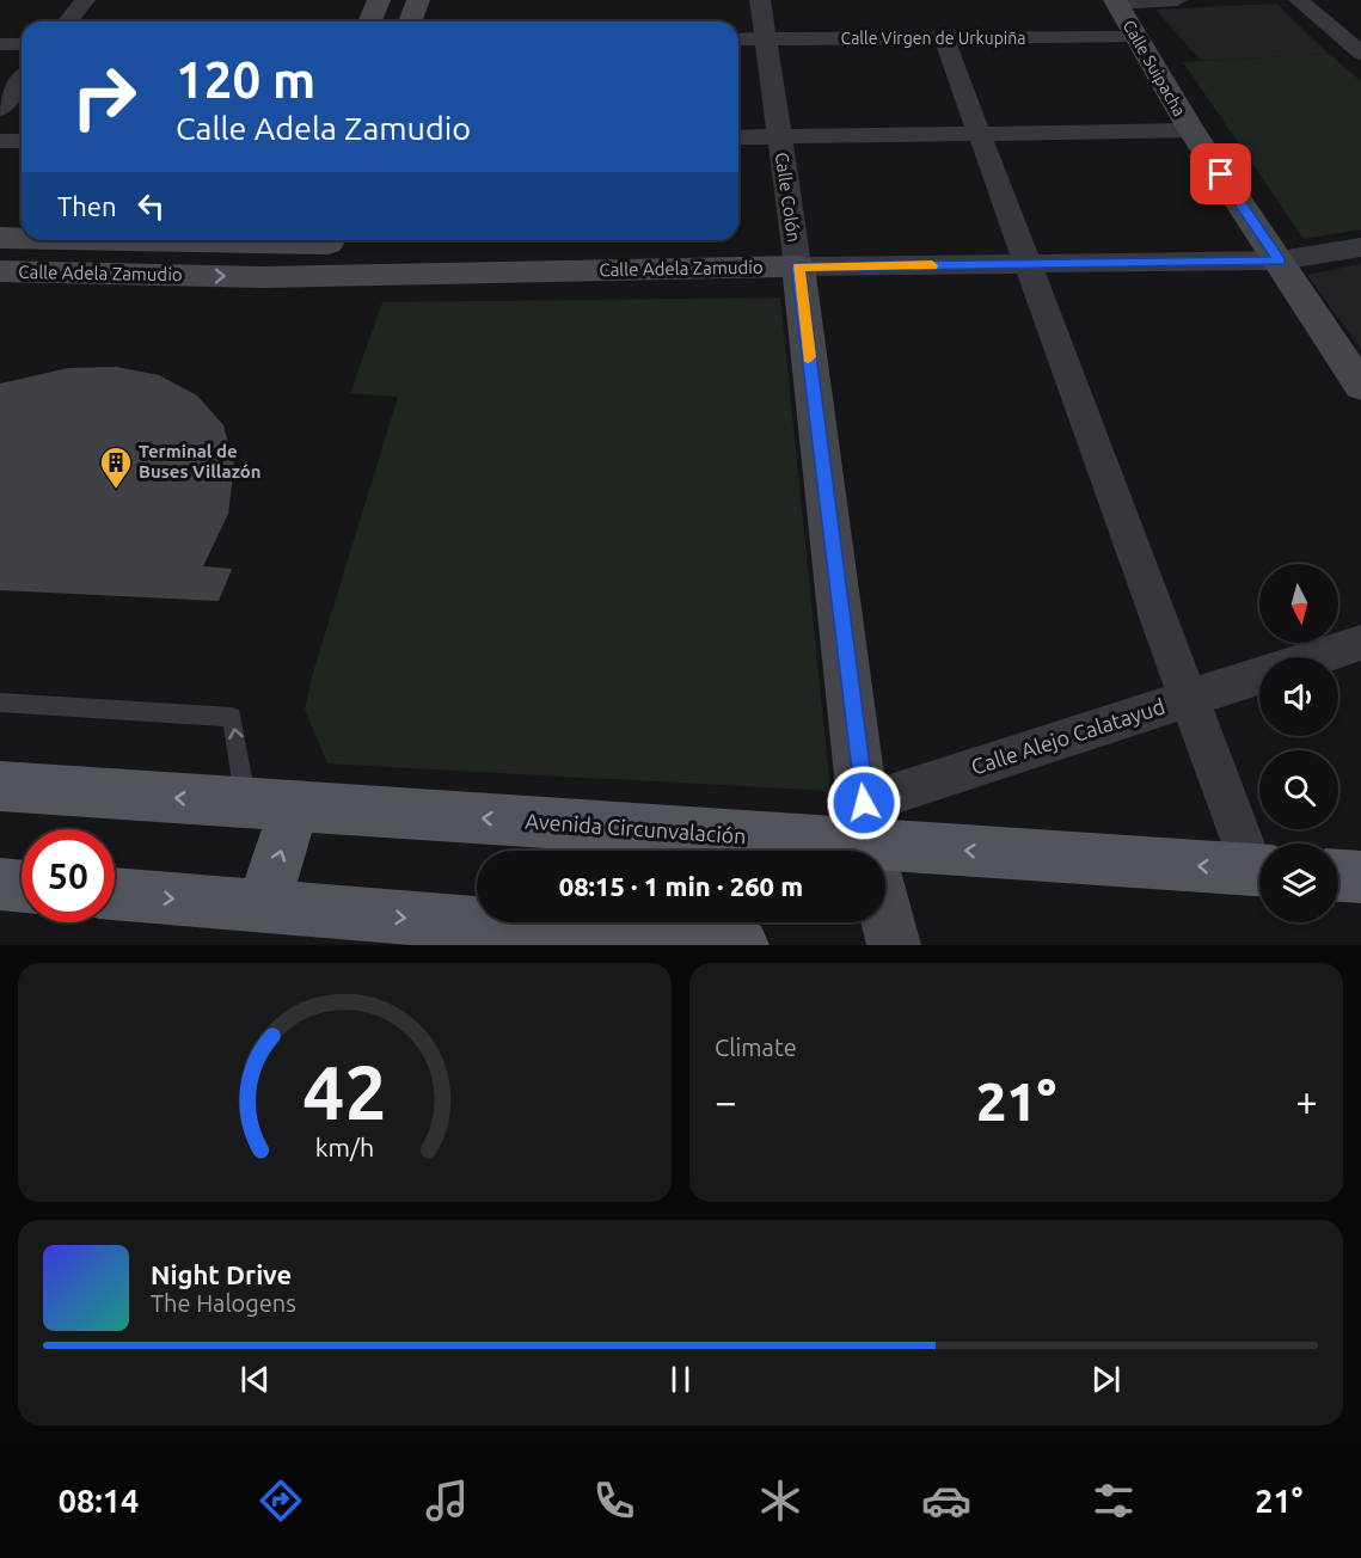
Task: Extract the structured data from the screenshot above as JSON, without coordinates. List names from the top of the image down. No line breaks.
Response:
{"streets":{"main road":["Calle Suipacha","Calle Colón","Calle Adela Zamudio","Avenida Circunvalación"],"street":["Calle Virgen de Urkupiña","Calle Alejo Calatayud"]},"crossings":[["Calle Virgen de Urkupiña","Calle Suipacha"],["Calle Virgen de Urkupiña","Calle Colón"],["Calle Suipacha","Calle Adela Zamudio"],["Calle Colón","Calle Adela Zamudio"],["Calle Colón","Calle Alejo Calatayud"],["Calle Colón","Avenida Circunvalación"],["Calle Alejo Calatayud","Avenida Circunvalación"]],"places":{"building":["Terminal de Buses Villazón"]},"north":"bottom","page":{"turn":["120 m","Calle Adela Zamudio"],"then":"Then","limit":"50","trip":"08:15 · 1 min · 260 m","tile":"Climate","heat":["−","21°","+"],"song":["Night Drive","The Halogens"],"tabs":["08:14","21°"],"gauge":["42","km/h"]}}
